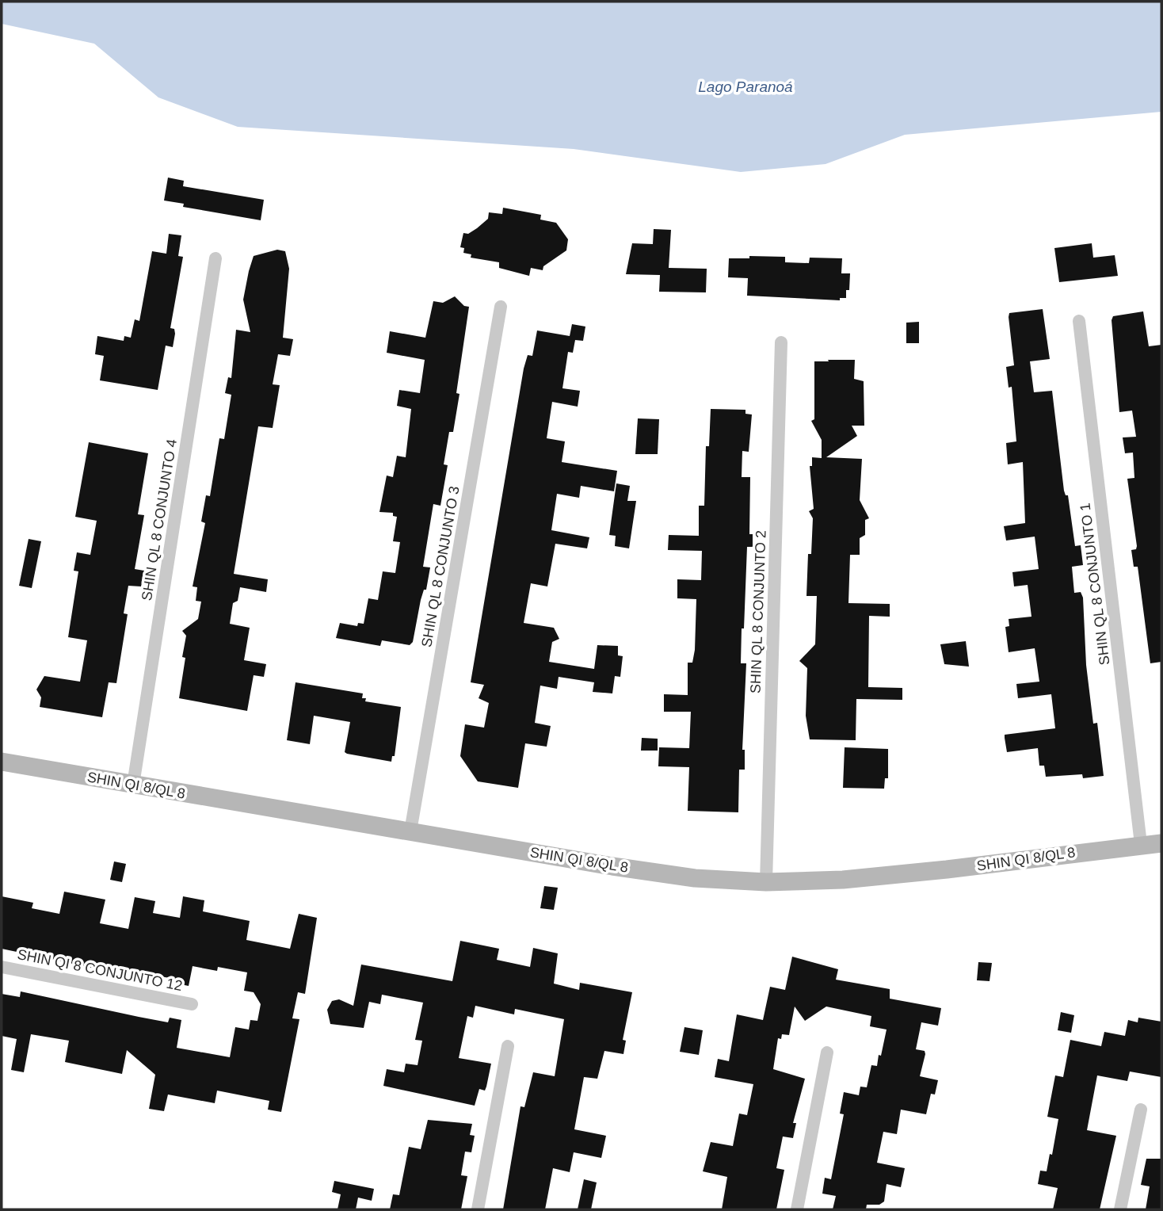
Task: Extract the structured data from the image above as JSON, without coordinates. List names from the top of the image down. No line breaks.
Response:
{"streets":{"street":["SHIN QL 8 CONJUNTO 4","SHIN QL 8 CONJUNTO 3","SHIN QL 8 CONJUNTO 1","SHIN QL 8 CONJUNTO 2","SHIN QI 8/QL 8","SHIN QI 8 CONJUNTO 12"]},"crossings":[["SHIN QL 8 CONJUNTO 4","SHIN QI 8/QL 8"],["SHIN QL 8 CONJUNTO 3","SHIN QI 8/QL 8"],["SHIN QL 8 CONJUNTO 1","SHIN QI 8/QL 8"],["SHIN QL 8 CONJUNTO 2","SHIN QI 8/QL 8"]],"water":["Lago Paranoá"]}
